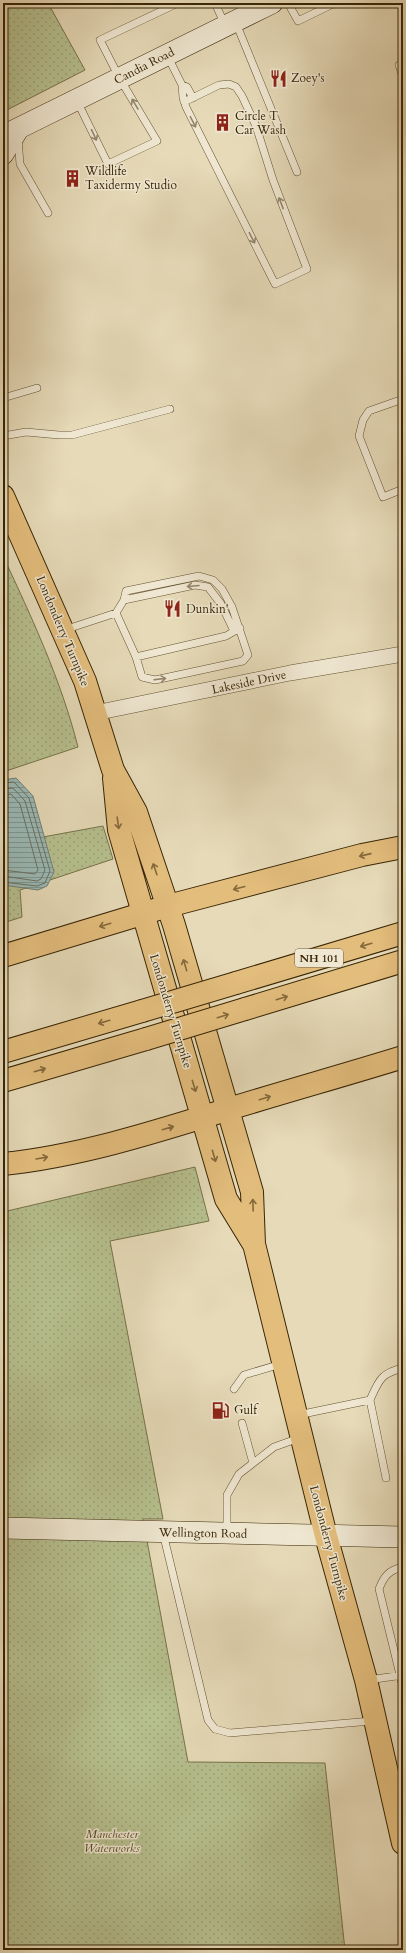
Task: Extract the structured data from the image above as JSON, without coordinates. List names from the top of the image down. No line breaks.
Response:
{"streets":{"main road":["Candia Road","Londonderry Turnpike","NH 101","Wellington Road"],"street":["Lakeside Drive"]},"crossings":[["Londonderry Turnpike","Lakeside Drive"],["Londonderry Turnpike","Wellington Road"]],"parks":["Manchester Waterworks"],"places":{"restaurant":["Zoey's","Dunkin'"],"building":["Circle T Car Wash","Wildlife Taxidermy Studio"],"fuel station":["Gulf"]}}
